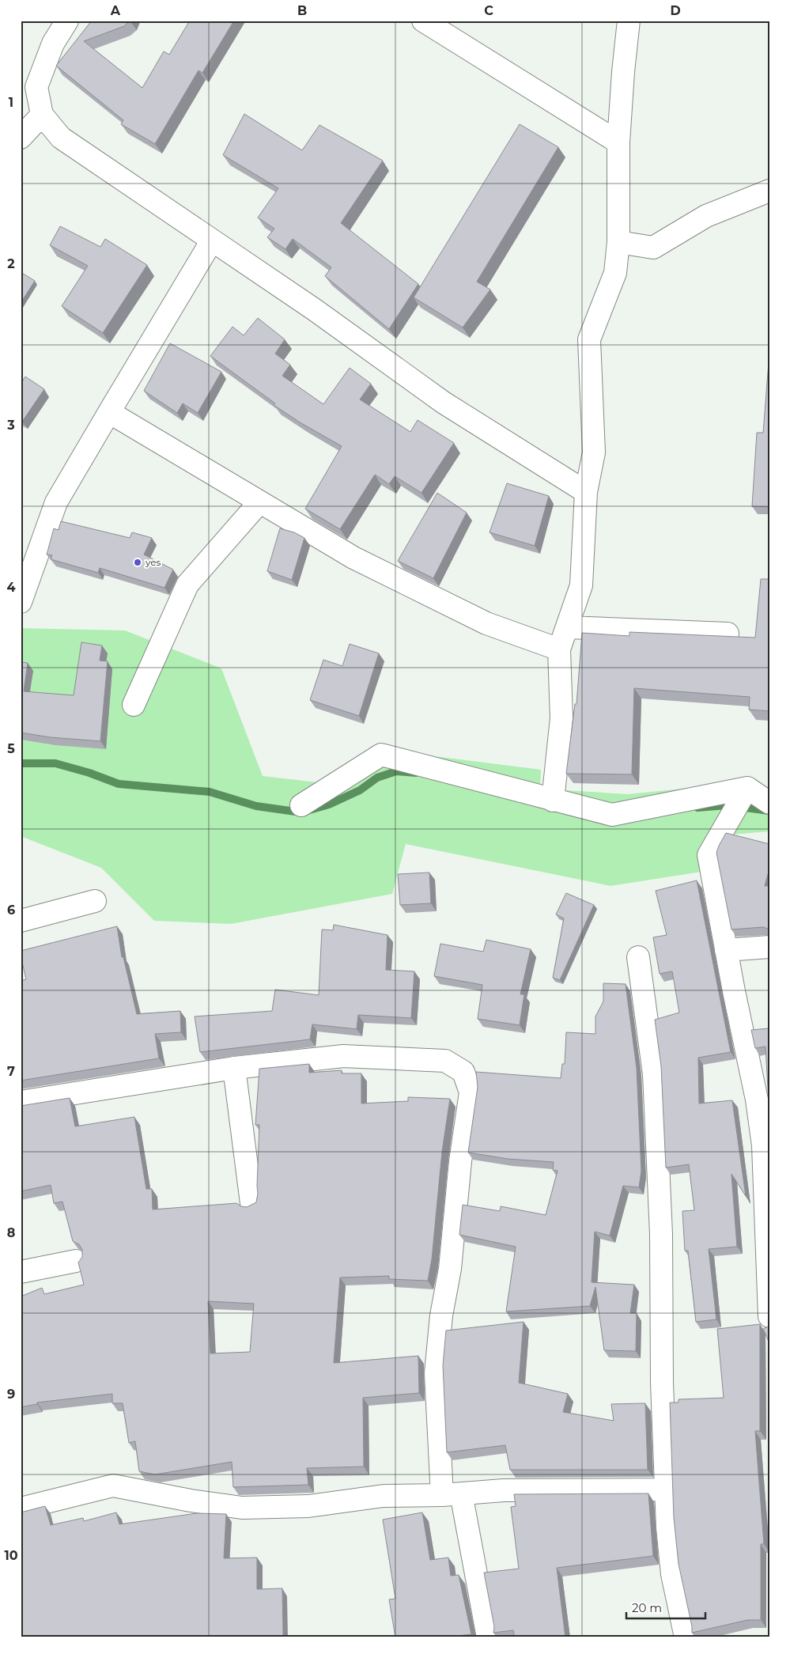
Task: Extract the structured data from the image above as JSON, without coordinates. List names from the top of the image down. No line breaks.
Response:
{"places":["yes"],"scale_bar":"20 m","grid":{"columns":["A","B","C","D"],"rows":["1","2","3","4","5","6","7","8","9","10"]}}
